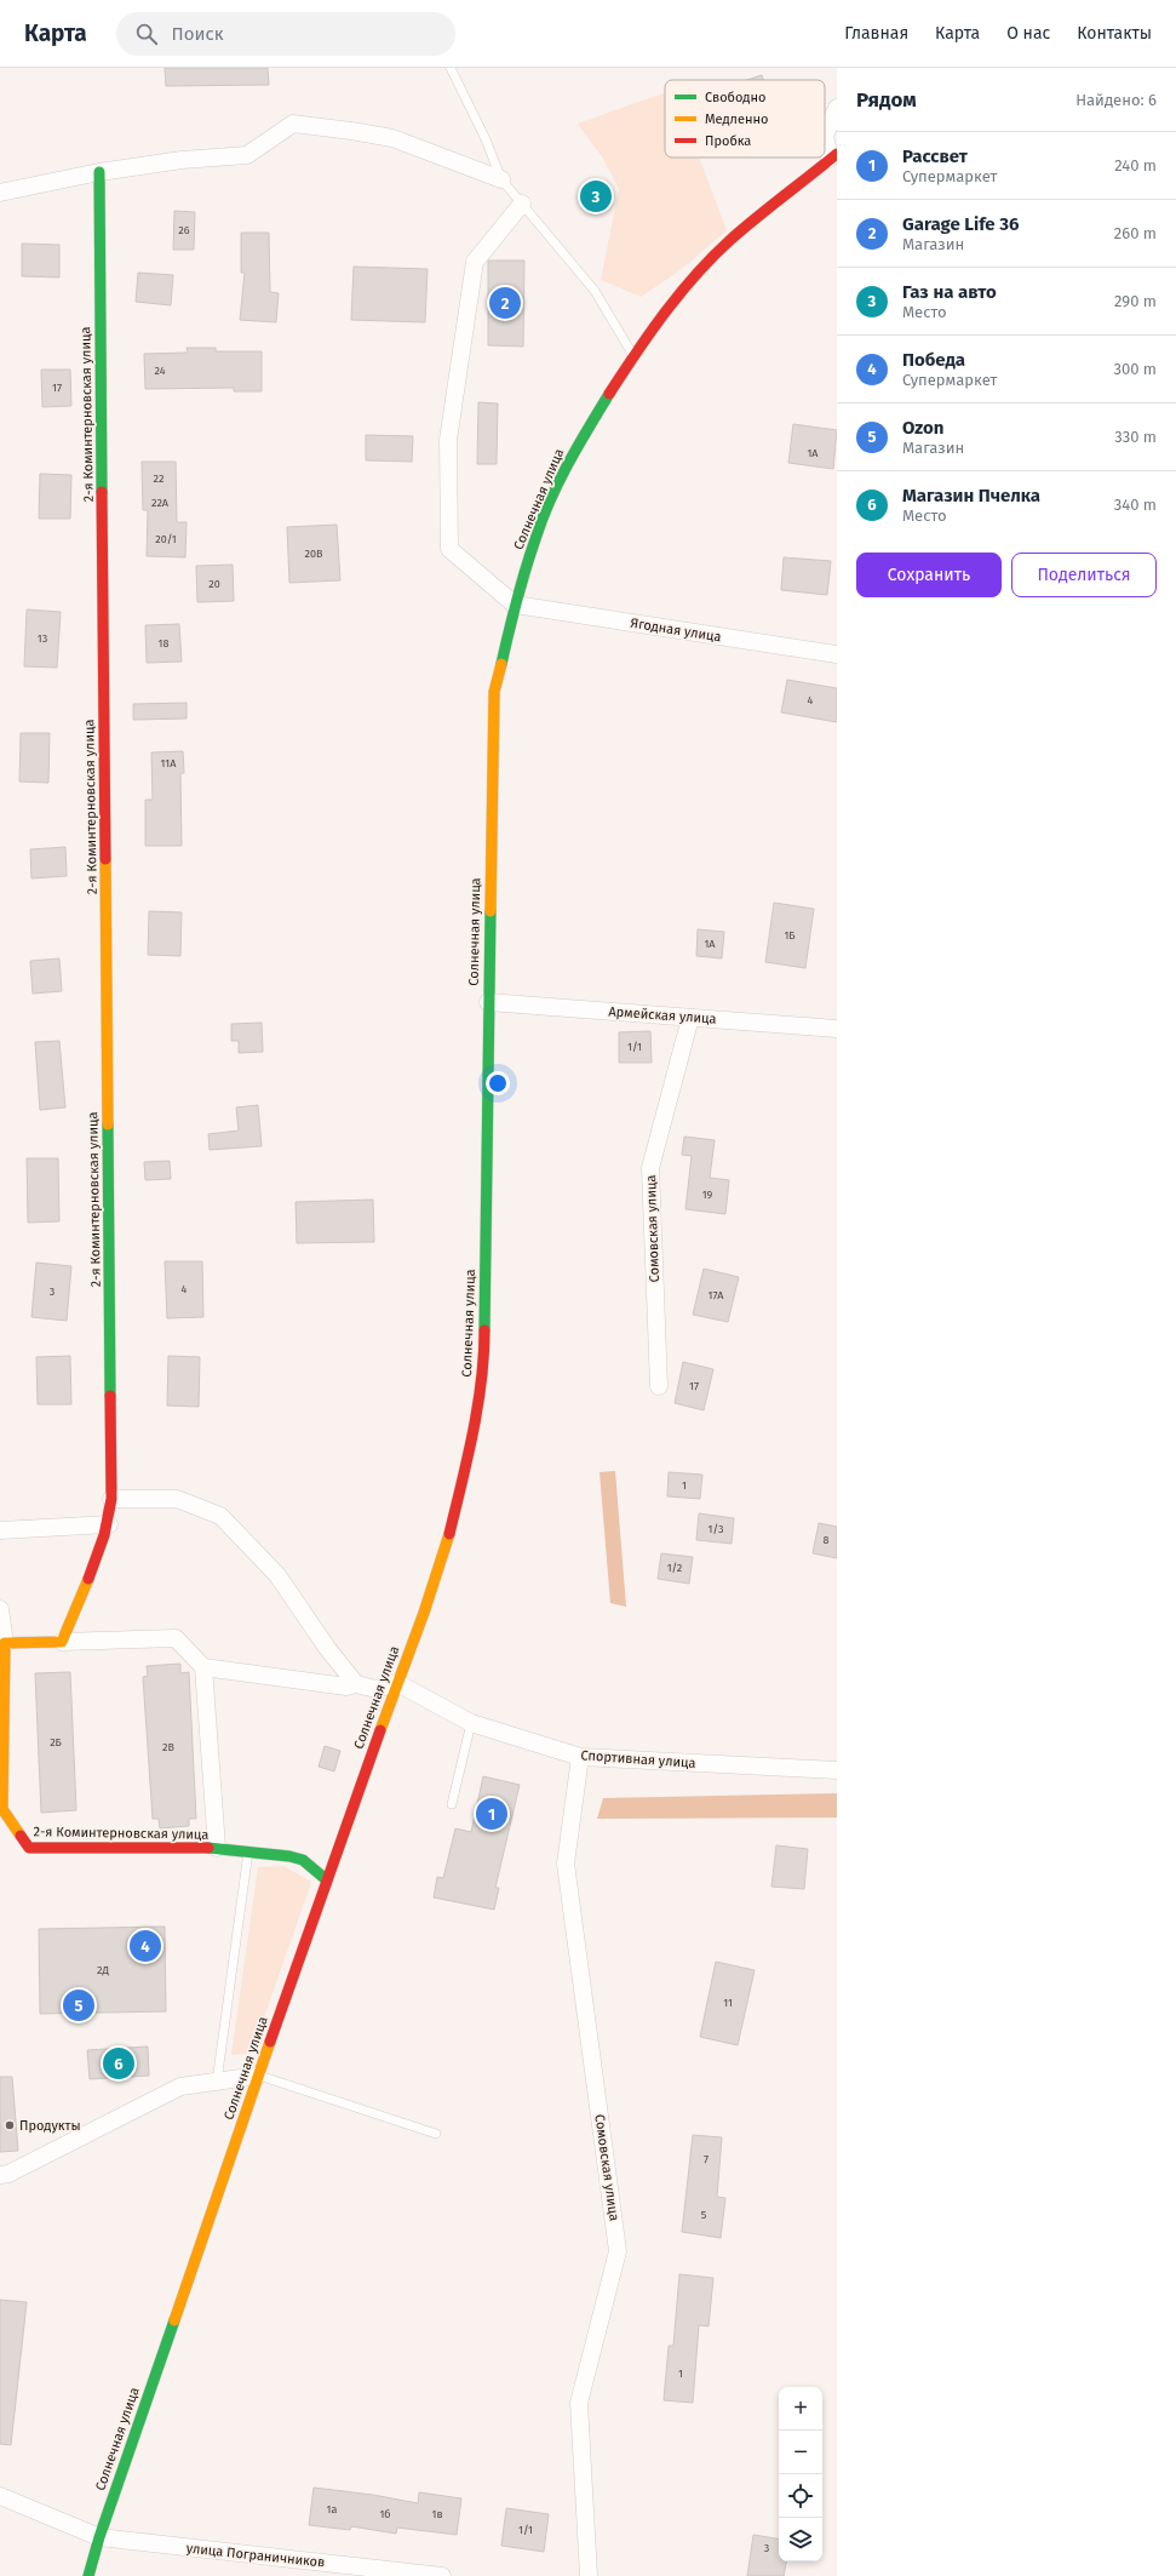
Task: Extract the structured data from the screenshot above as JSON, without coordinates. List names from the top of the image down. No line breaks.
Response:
{"streets":{"street":["2-я Коминтерновская улица","Солнечная улица","Ягодная улица","Армейская улица","Сомовская улица","Спортивная улица","улица Пограничников"]},"crossings":[["2-я Коминтерновская улица","Солнечная улица"],["Солнечная улица","Ягодная улица"],["Солнечная улица","Армейская улица"],["Солнечная улица","Спортивная улица"],["Солнечная улица","улица Пограничников"],["Армейская улица","Сомовская улица"],["Сомовская улица","Спортивная улица"]],"places":["Продукты"],"house_numbers":["26","24","17","1А","22","22А","20/1","20В","20","13","18","4","11А","1Б","1А","1/1","19","4","3","17А","17","1","1/3","8","1/2","2Б","2В","2Д","11","7","5","1","1а","1б","1в","1/1","3"],"legend":["Свободно","Медленно","Пробка"],"page":{"header":"Карта","search":"Поиск","nav":["Главная","Карта","О нас","Контакты"],"heading":["Рядом","Найдено: 6"],"list":[{"mark":"1","name":"Рассвет","note":"Супермаркет","value":"240 m"},{"mark":"2","name":"Garage Life 36","note":"Магазин","value":"260 m"},{"mark":"3","name":"Газ на авто","note":"Место","value":"290 m"},{"mark":"4","name":"Победа","note":"Супермаркет","value":"300 m"},{"mark":"5","name":"Ozon","note":"Магазин","value":"330 m"},{"mark":"6","name":"Магазин Пчелка","note":"Место","value":"340 m"}],"pins":["3","2","1","4","5","6"],"buttons":["Сохранить","Поделиться"],"map_buttons":["+","−"]}}
